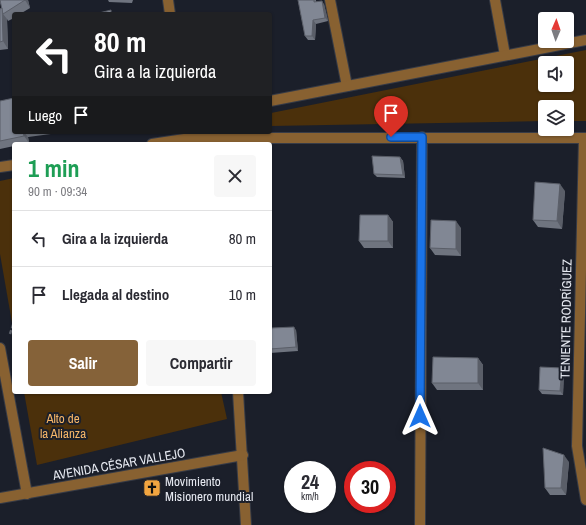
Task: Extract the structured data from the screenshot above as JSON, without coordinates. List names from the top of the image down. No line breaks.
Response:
{"streets":{"street":["TENIENTE RODRÍGUEZ","AVENIDA CÉSAR VALLEJO"]},"parks":["Alto de la Alianza"],"places":{"church":["Movimiento Misionero mundial"]},"north":"top","page":{"turn":["80 m","Gira a la izquierda"],"then":"Luego","heading":["1 min","90 m · 09:34"],"list":[{"name":"Gira a la izquierda","value":"80 m"},{"name":"Llegada al destino","value":"10 m"}],"buttons":["Salir","Compartir"],"speed":"24 km/h","limit":"30"}}
